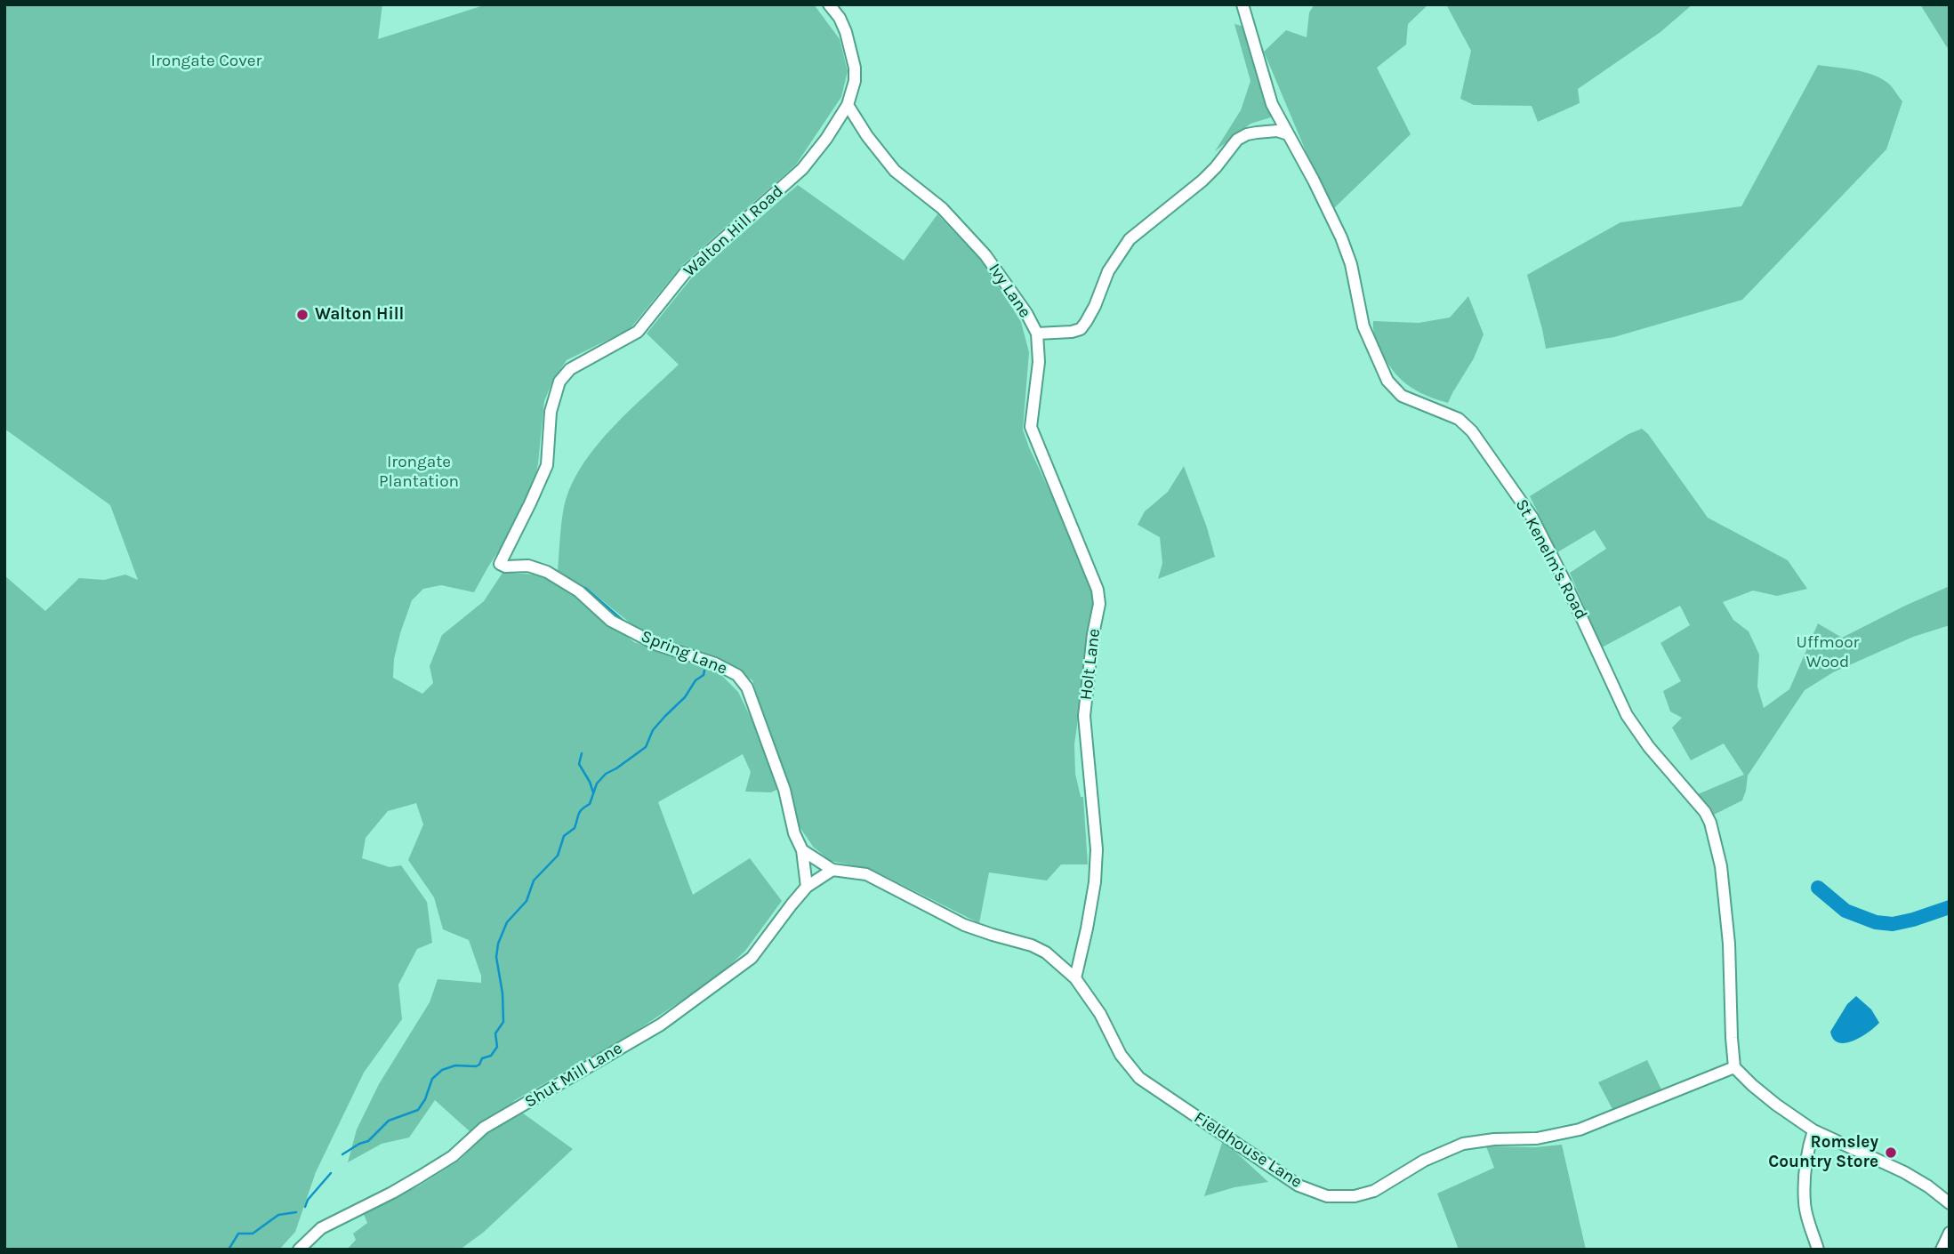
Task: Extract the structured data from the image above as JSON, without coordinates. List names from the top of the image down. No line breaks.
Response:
{"streets":{"street":["Walton Hill Road","Ivy Lane","St Kenelm's Road","Spring Lane","Holt Lane","Shut Mill Lane","Fieldhouse Lane"]},"crossings":[["Walton Hill Road","Ivy Lane"],["Walton Hill Road","Spring Lane"],["Ivy Lane","St Kenelm's Road"],["Ivy Lane","Holt Lane"],["St Kenelm's Road","Fieldhouse Lane"],["Spring Lane","Shut Mill Lane"],["Holt Lane","Fieldhouse Lane"],["Shut Mill Lane","Fieldhouse Lane"]],"parks":["Irongate Cover","Irongate Plantation","Uffmoor Wood"],"places":["Walton Hill","Romsley Country Store"]}
